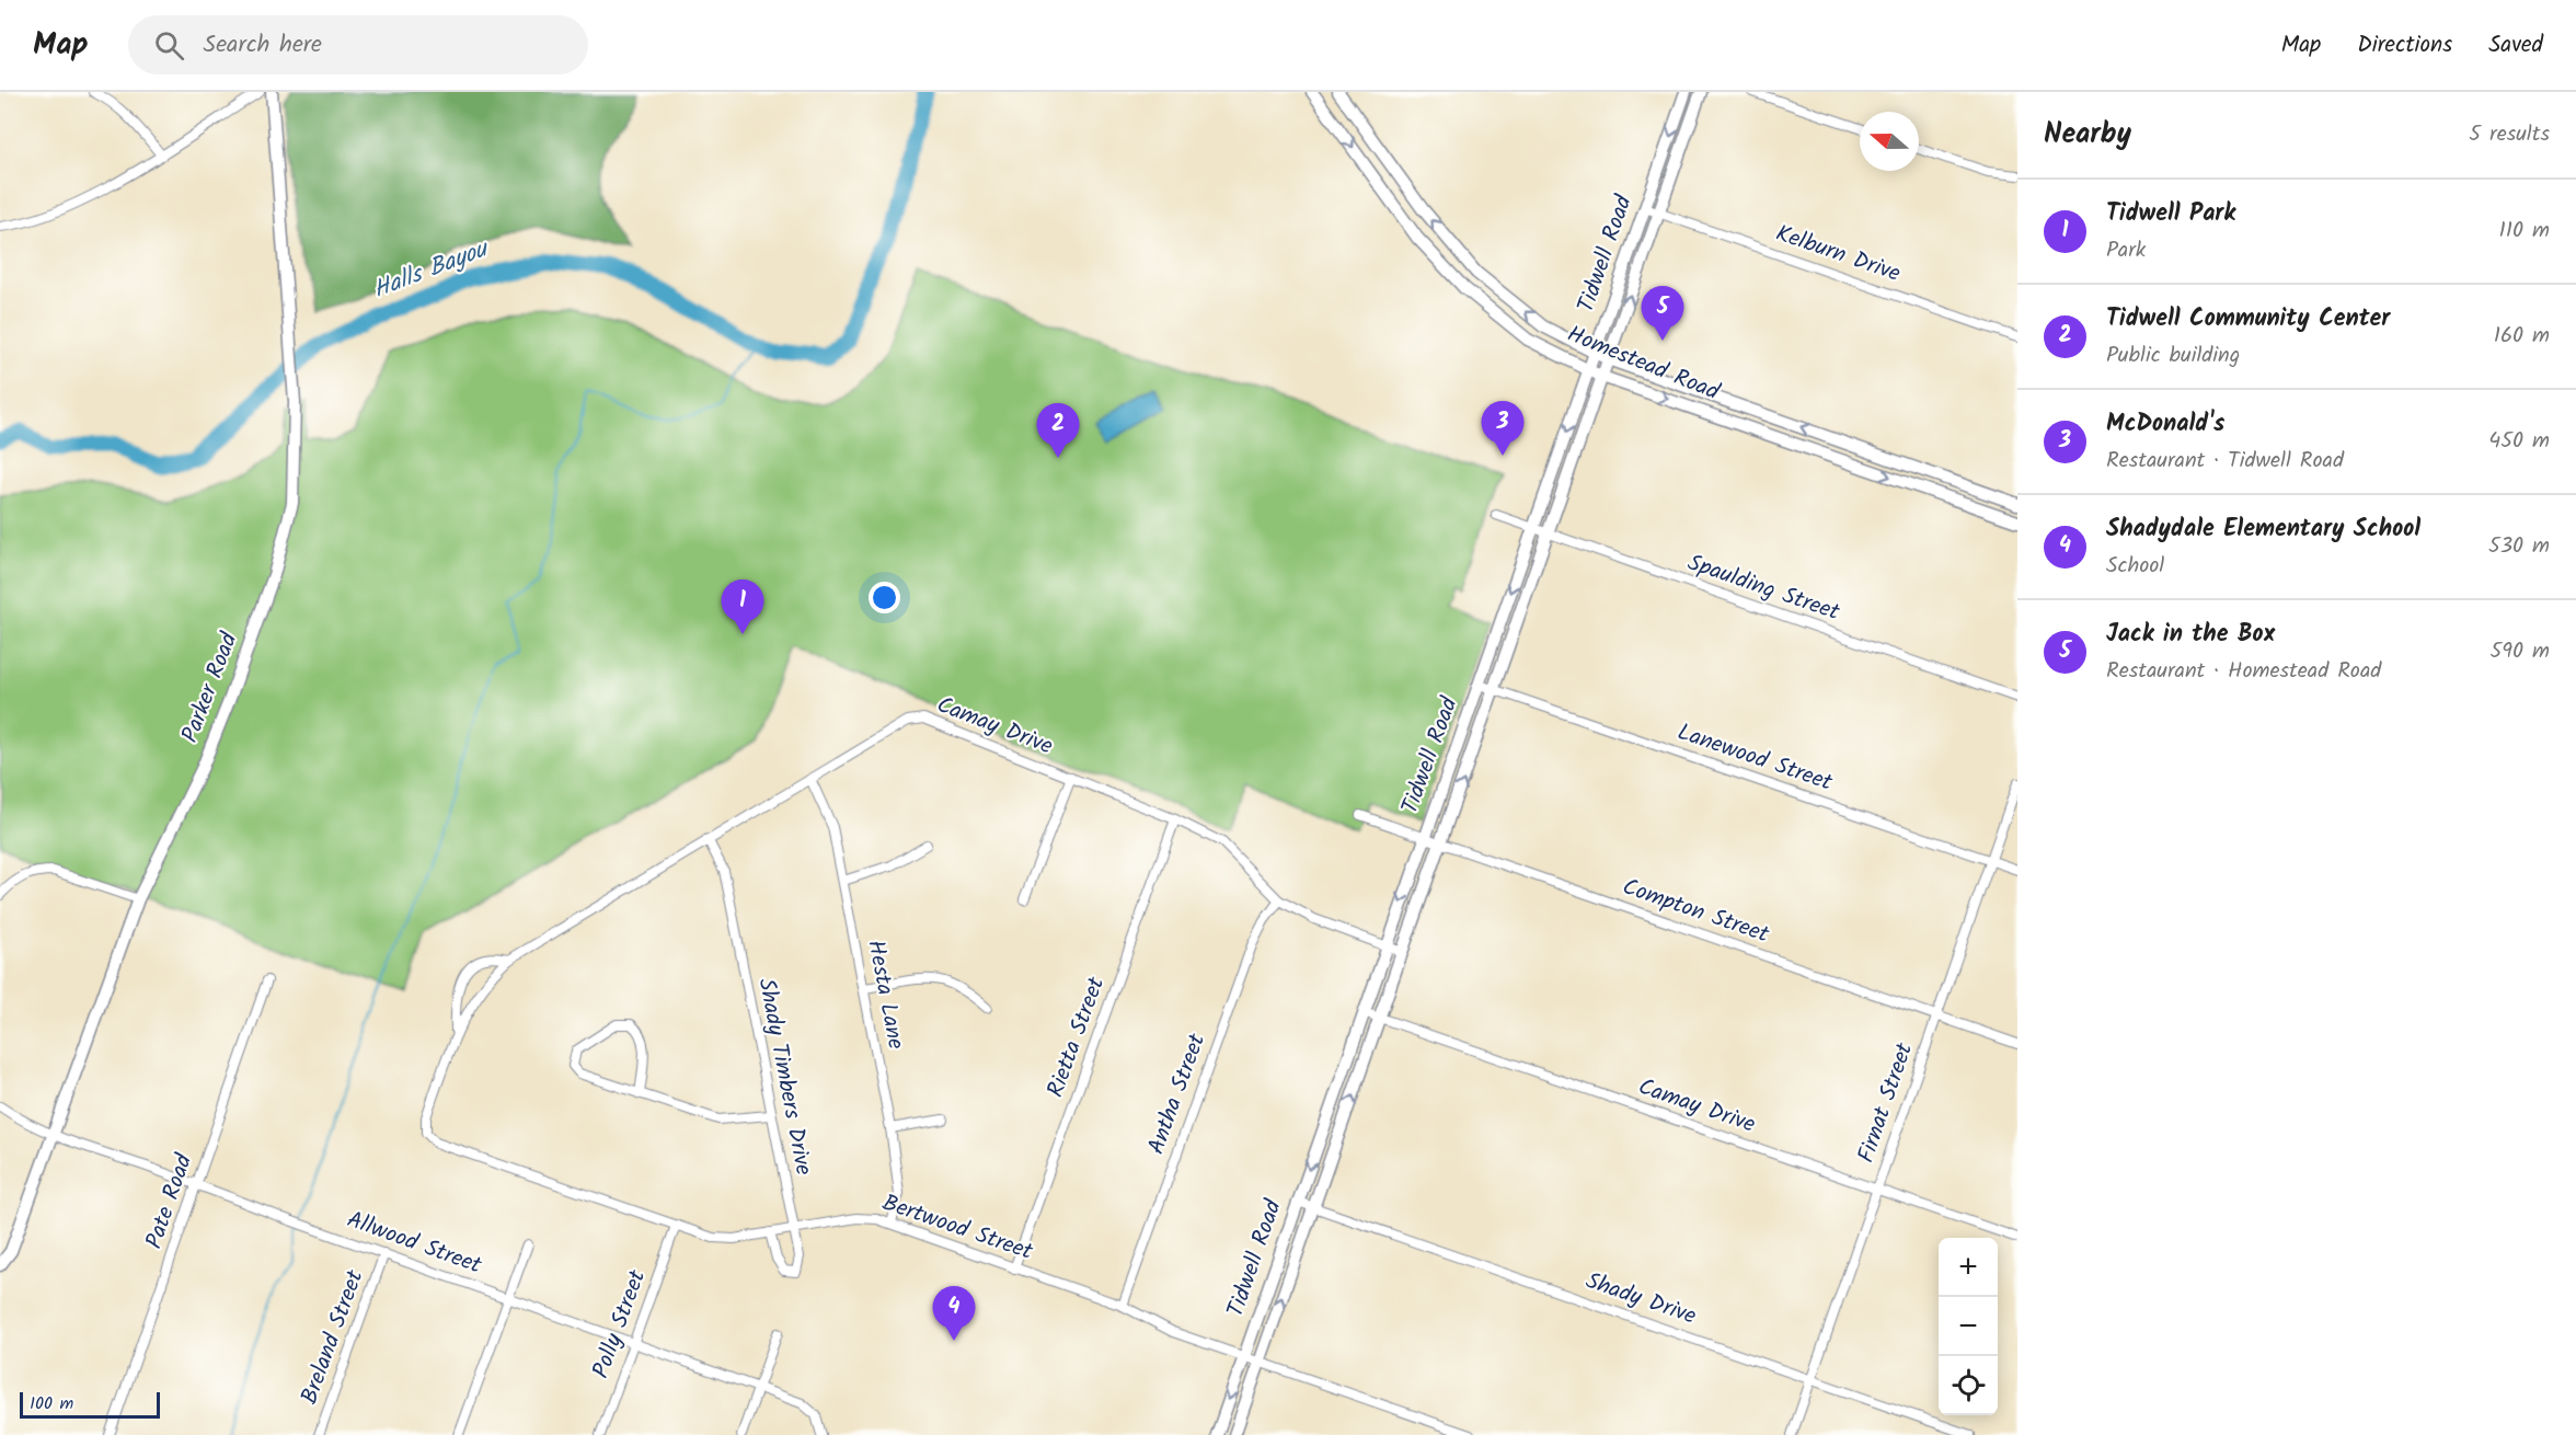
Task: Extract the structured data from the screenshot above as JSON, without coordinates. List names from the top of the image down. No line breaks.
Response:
{"streets":{"main road":["Tidwell Road","Homestead Road","Parker Road"],"street":["Kelburn Drive","Spaulding Street","Camay Drive","Lanewood Street","Compton Street","Hesta Lane","Rietta Street","Shady Timbers Drive","Antha Street","Firnat Street","Pate Road","Bertwood Street","Allwood Street","Shady Drive","Polly Street","Breland Street"]},"crossings":[["Tidwell Road","Kelburn Drive"],["Tidwell Road","Homestead Road"],["Tidwell Road","Spaulding Street"],["Tidwell Road","Camay Drive"],["Tidwell Road","Lanewood Street"],["Tidwell Road","Compton Street"],["Tidwell Road","Bertwood Street"],["Tidwell Road","Shady Drive"],["Parker Road","Allwood Street"],["Camay Drive","Hesta Lane"],["Camay Drive","Rietta Street"],["Camay Drive","Shady Timbers Drive"],["Camay Drive","Antha Street"],["Camay Drive","Firnat Street"],["Camay Drive","Bertwood Street"],["Lanewood Street","Firnat Street"],["Compton Street","Firnat Street"],["Hesta Lane","Bertwood Street"],["Rietta Street","Bertwood Street"],["Shady Timbers Drive","Bertwood Street"],["Antha Street","Bertwood Street"],["Firnat Street","Shady Drive"],["Pate Road","Allwood Street"],["Bertwood Street","Polly Street"],["Allwood Street","Polly Street"],["Allwood Street","Breland Street"]],"water":["Halls Bayou"],"scale_bar":"100 m","north":"left","page":{"header":"Map","search":"Search here","nav":["Map","Directions","Saved"],"heading":["Nearby","5 results"],"list":[{"mark":"1","name":"Tidwell Park","note":"Park","value":"110 m"},{"mark":"2","name":"Tidwell Community Center","note":"Public building","value":"160 m"},{"mark":"3","name":"McDonald's","note":"Restaurant · Tidwell Road","value":"450 m"},{"mark":"4","name":"Shadydale Elementary School","note":"School","value":"530 m"},{"mark":"5","name":"Jack in the Box","note":"Restaurant · Homestead Road","value":"590 m"}],"pins":["5","3","2","1","4"],"map_buttons":["+","−"],"scale":"100 m"}}
